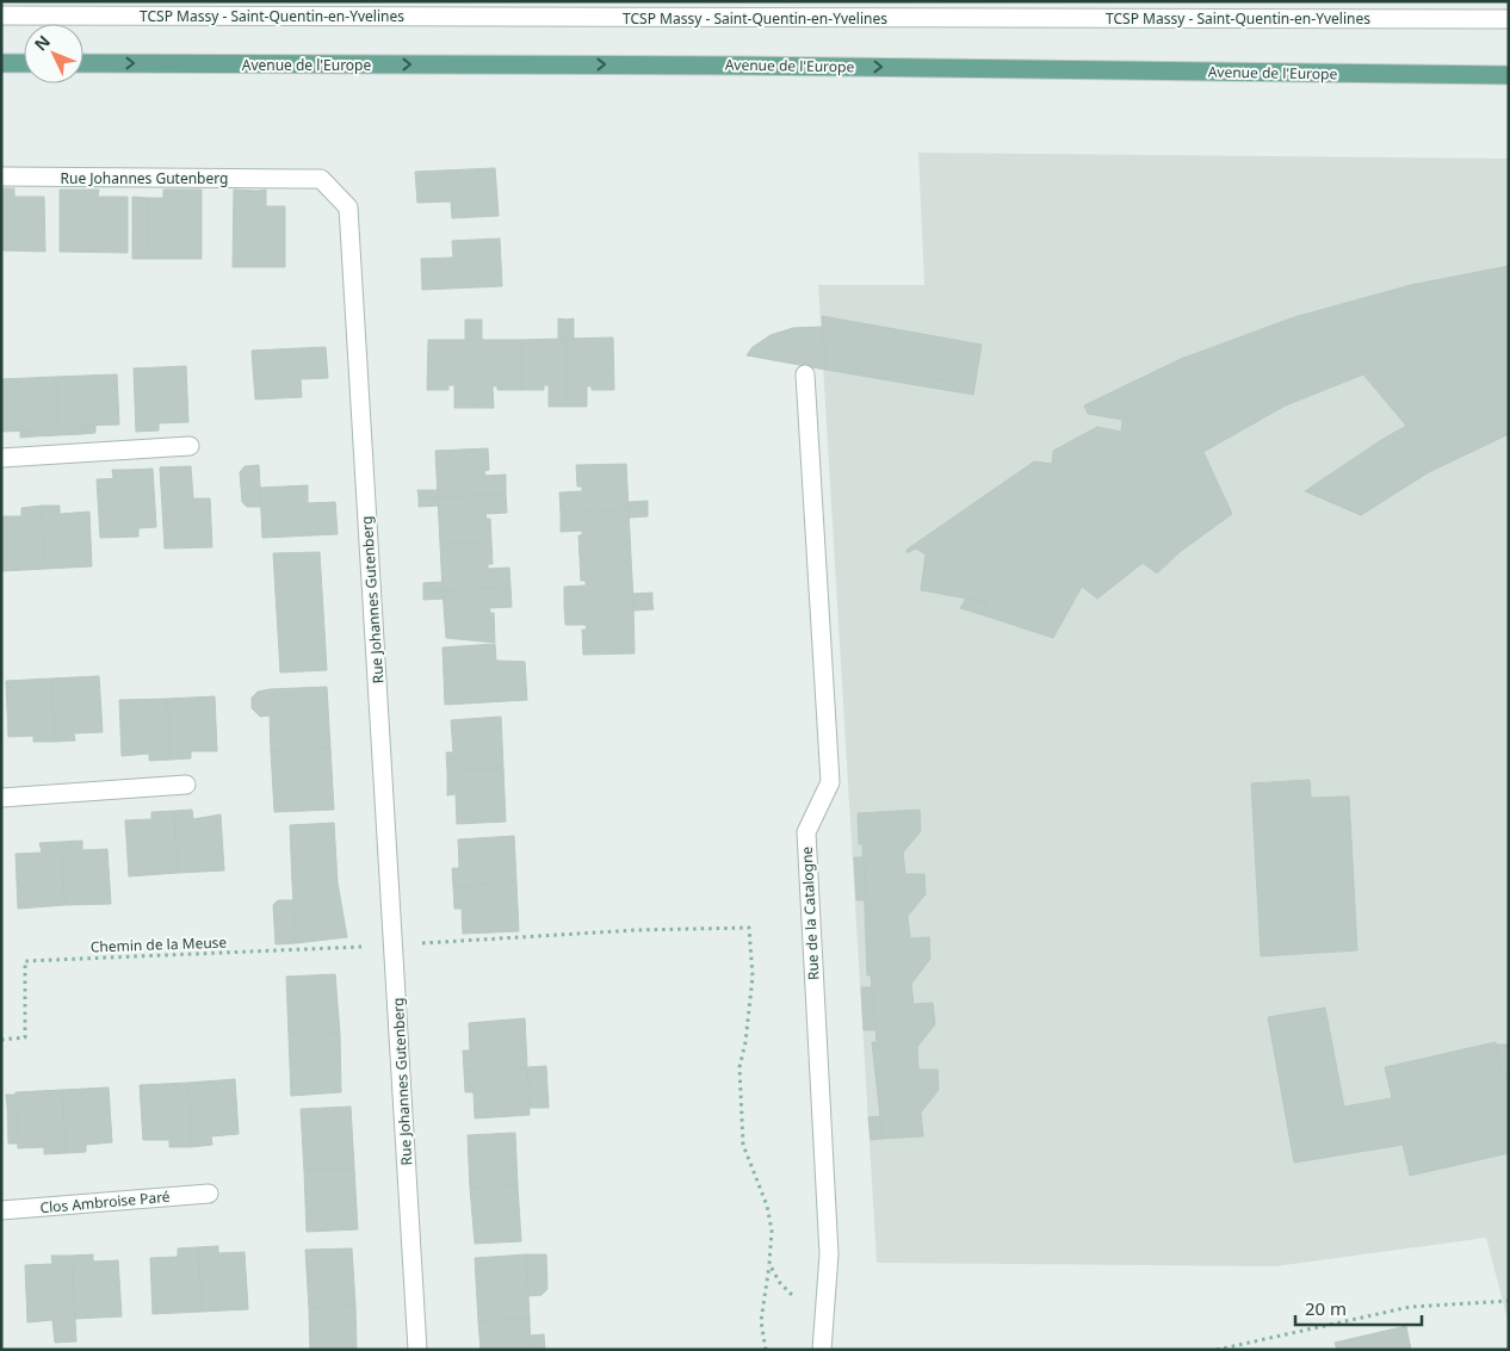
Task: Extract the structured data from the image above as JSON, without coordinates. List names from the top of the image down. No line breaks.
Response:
{"streets":{"main road":["Avenue de l'Europe"],"street":["TCSP Massy - Saint-Quentin-en-Yvelines","Rue Johannes Gutenberg","Rue de la Catalogne","Clos Ambroise Paré"],"path":["Chemin de la Meuse"]},"crossings":[["Rue Johannes Gutenberg","Chemin de la Meuse"]],"one_way":["Avenue de l'Europe"],"scale_bar":"20 m","north":"top left"}
